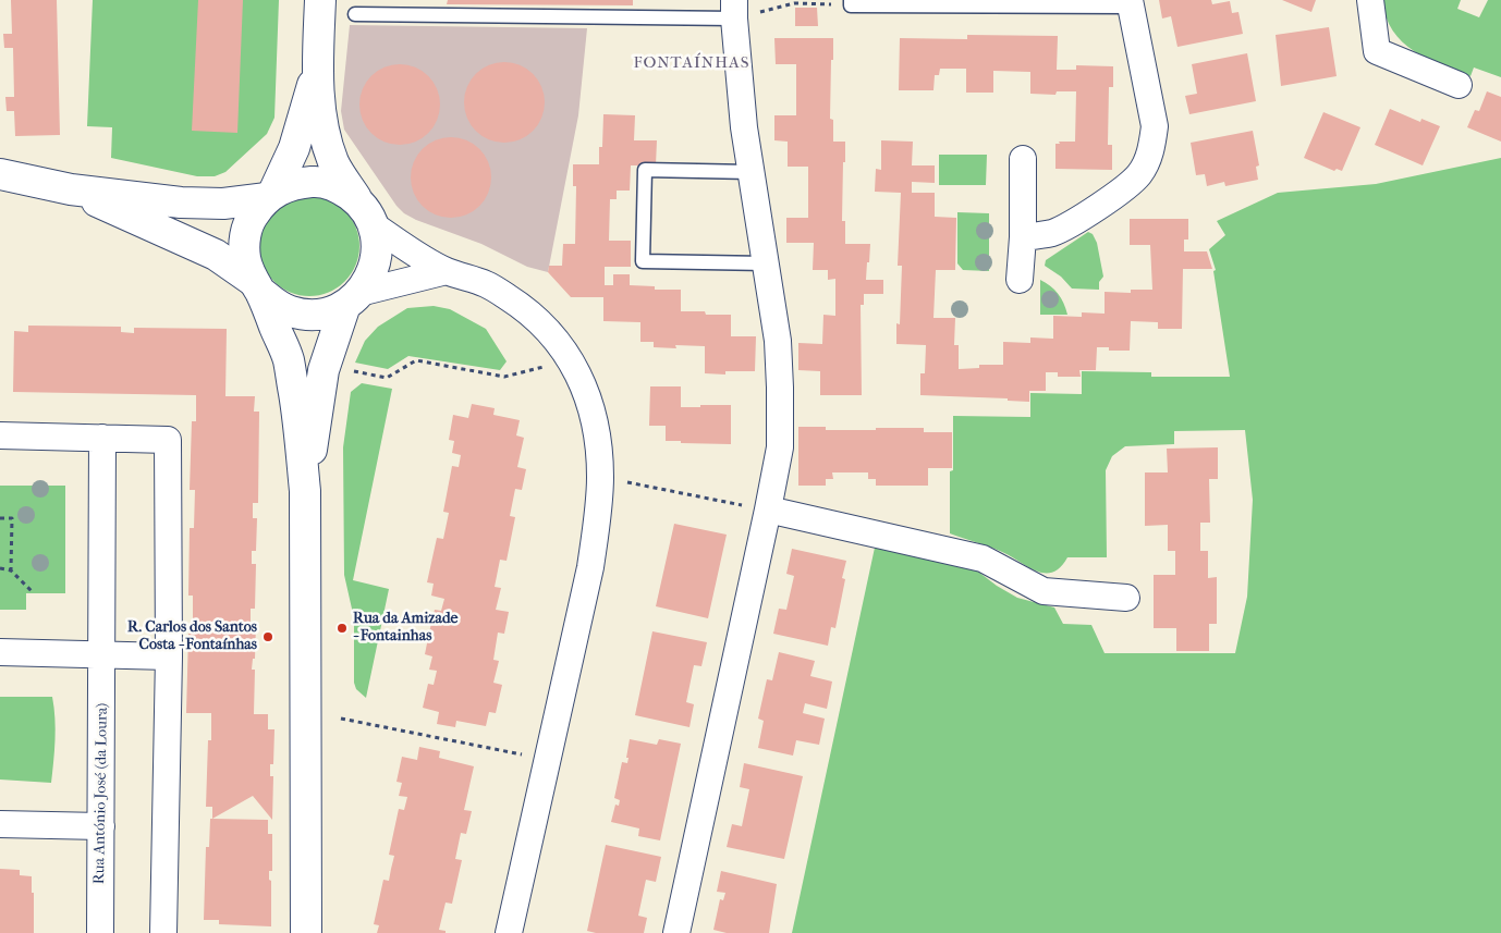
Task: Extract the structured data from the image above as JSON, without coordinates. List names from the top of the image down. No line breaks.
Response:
{"streets":{"street":["Rua António José (da Loura)"]},"districts":["FONTAÍNHAS"],"places":["Rua da Amizade - Fontainhas","R. Carlos dos Santos Costa - Fontaínhas"]}
